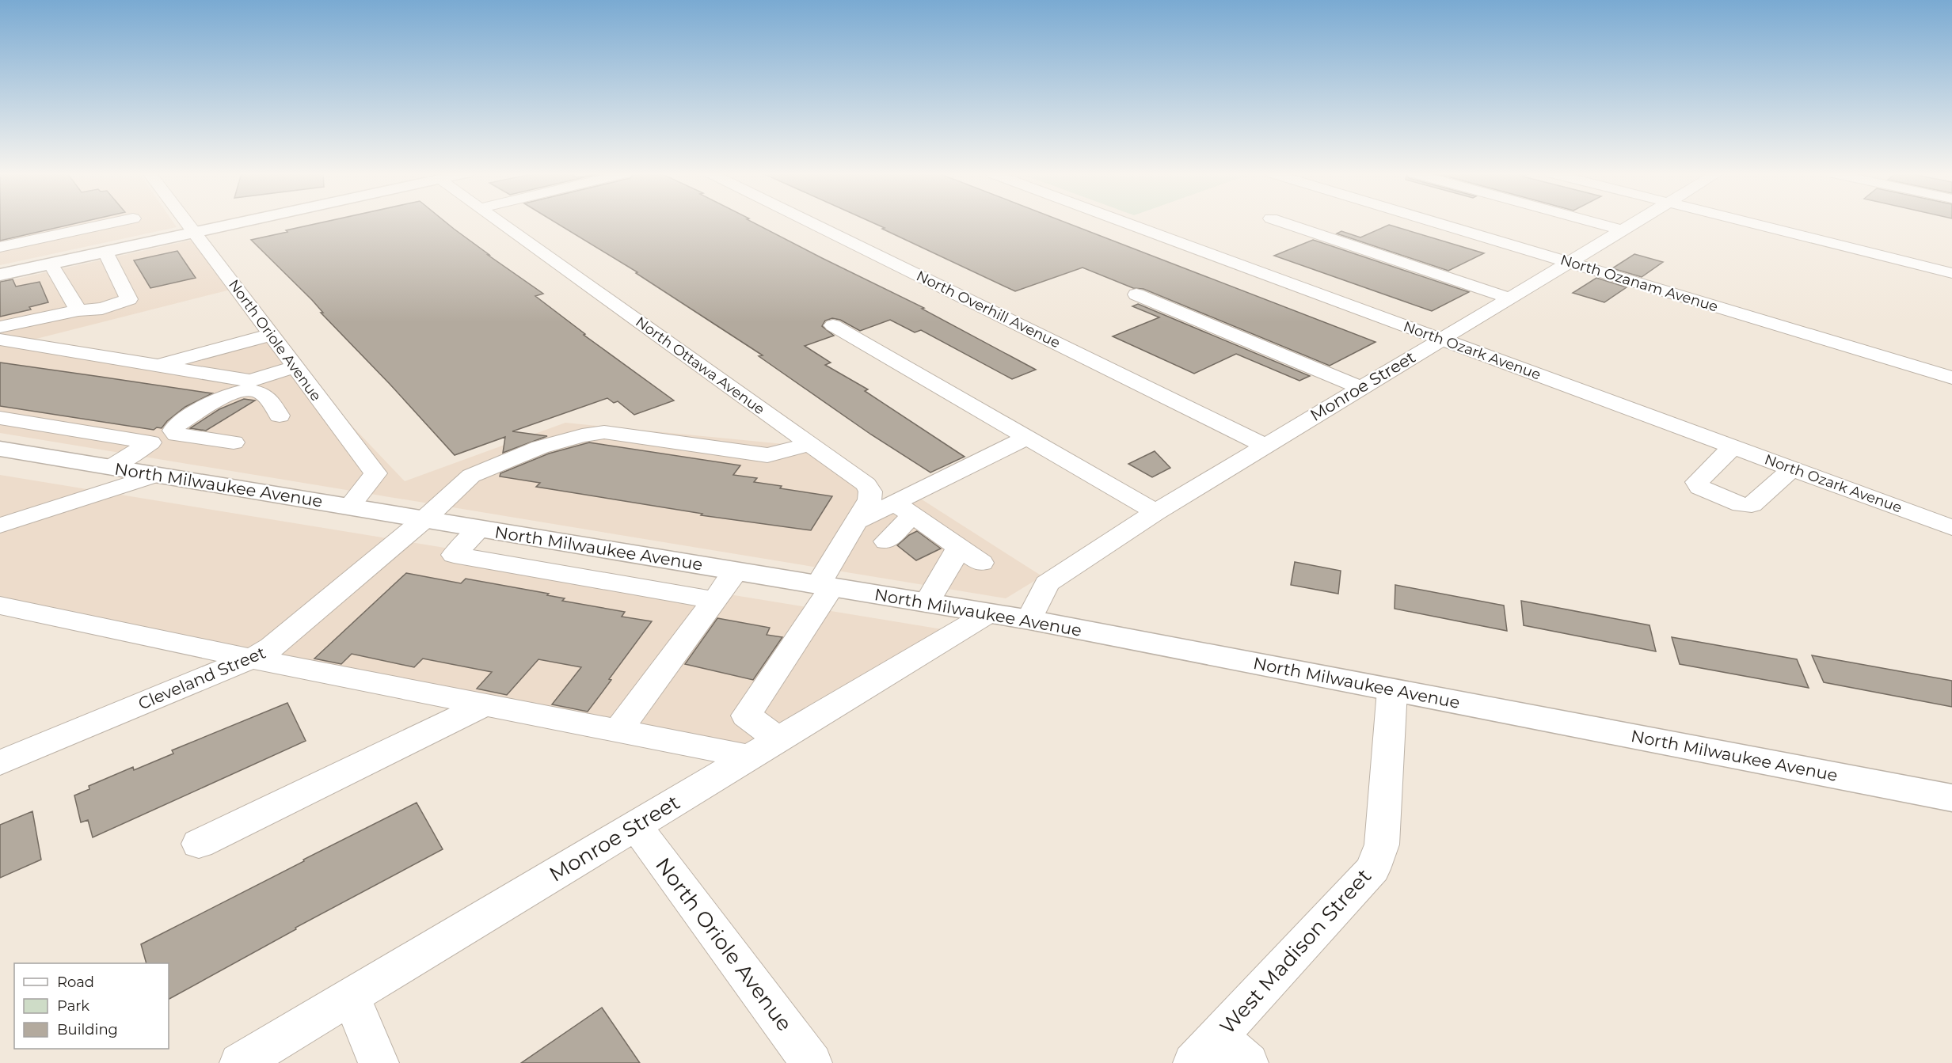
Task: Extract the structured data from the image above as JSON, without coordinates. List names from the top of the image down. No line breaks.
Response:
{"streets":{"main road":["North Milwaukee Avenue"],"street":["North Ozanam Avenue","North Overhill Avenue","North Oriole Avenue","North Ozark Avenue","North Ottawa Avenue","Monroe Street","Cleveland Street","West Madison Street"]},"crossings":[["North Ozanam Avenue","Monroe Street"],["North Overhill Avenue","Monroe Street"],["North Oriole Avenue","Monroe Street"],["North Oriole Avenue","North Milwaukee Avenue"],["North Ozark Avenue","Monroe Street"],["North Ottawa Avenue","Monroe Street"],["North Ottawa Avenue","North Milwaukee Avenue"],["North Ottawa Avenue","Cleveland Street"],["Monroe Street","North Milwaukee Avenue"],["North Milwaukee Avenue","Cleveland Street"],["North Milwaukee Avenue","West Madison Street"]],"legend":["Road","Park","Building"]}
